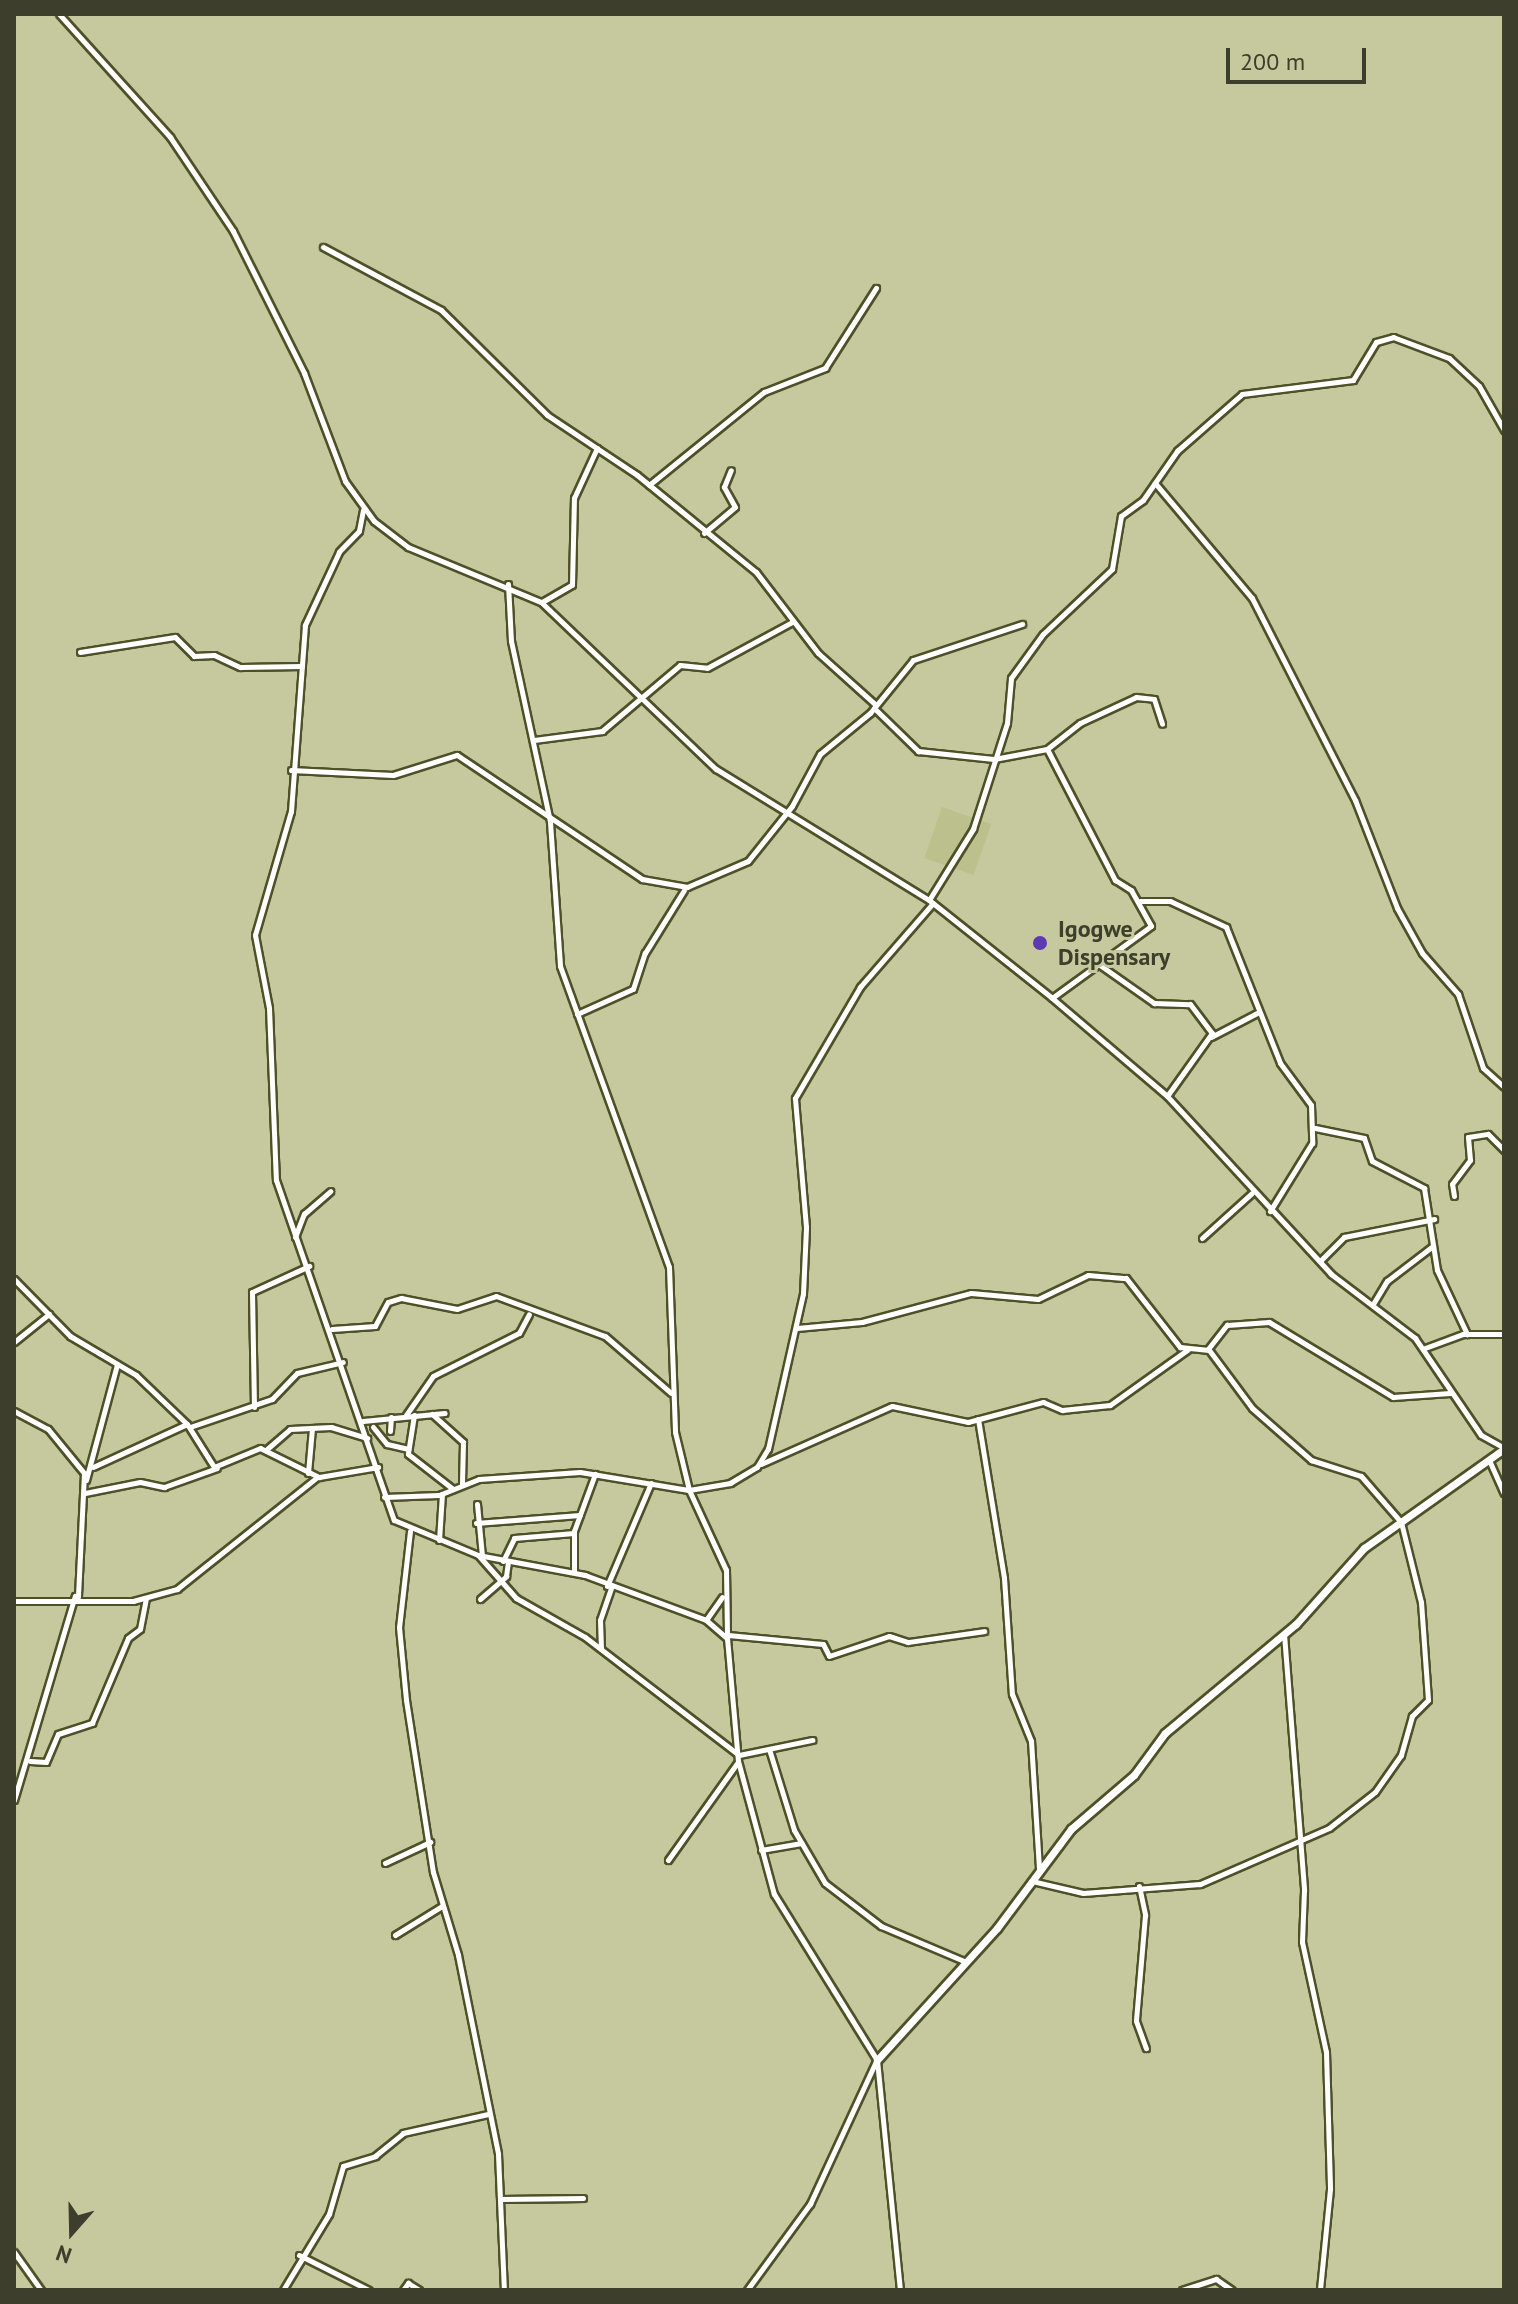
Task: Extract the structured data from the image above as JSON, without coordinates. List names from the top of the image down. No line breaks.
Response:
{"places":["Igogwe Dispensary"],"scale_bar":"200 m","north":"bottom"}
